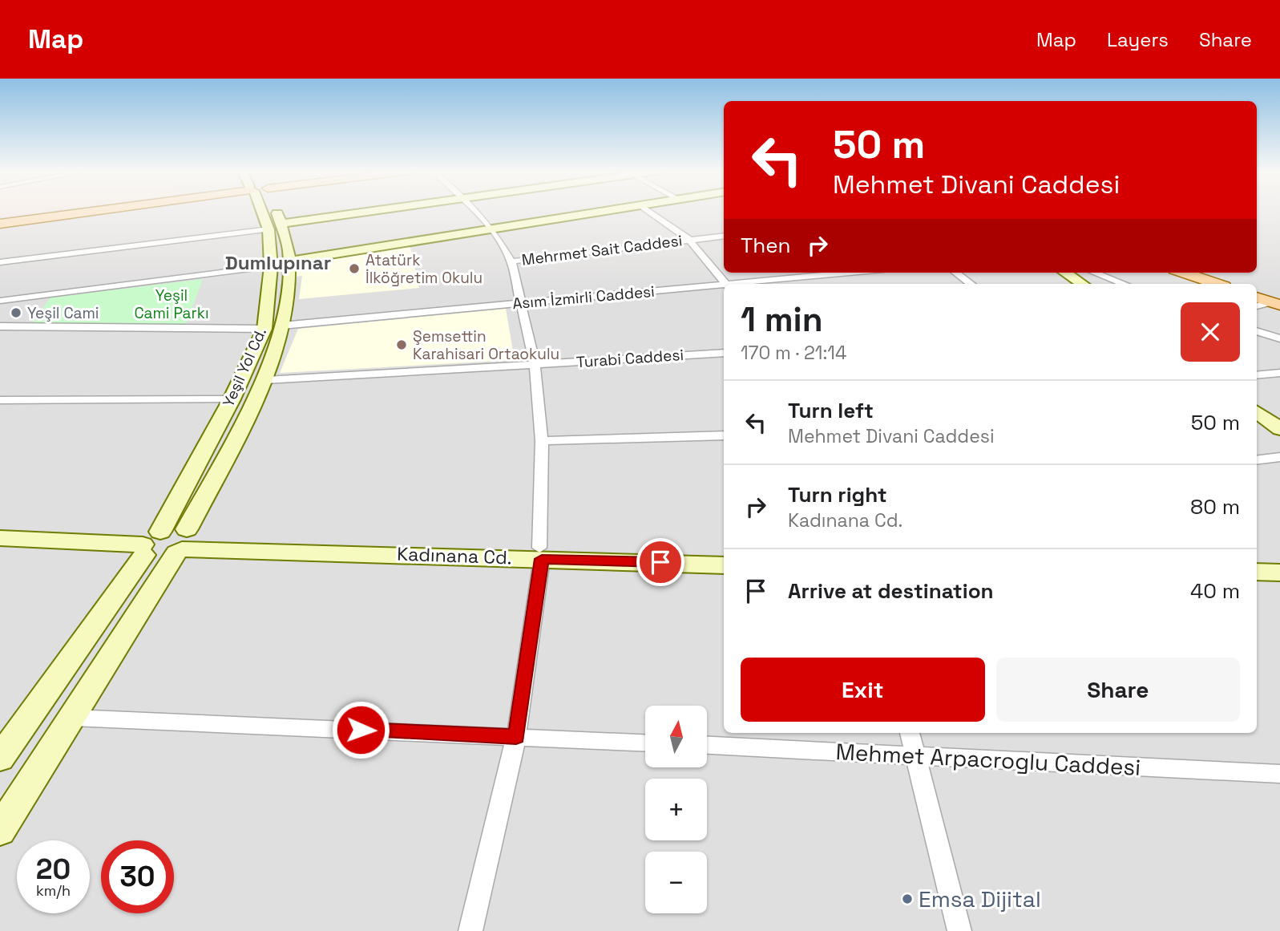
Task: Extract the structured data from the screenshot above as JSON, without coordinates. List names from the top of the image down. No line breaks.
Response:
{"streets":{"street":["Mehrmet Sait Caddesi","Asım İzmirli Caddesi","Turabi Caddesi","Yeşil Yol Cd.","Kadınana Cd.","Mehmet Arpacroglu Caddesi"]},"crossings":[["Asım İzmirli Caddesi","Yeşil Yol Cd."],["Turabi Caddesi","Yeşil Yol Cd."],["Yeşil Yol Cd.","Kadınana Cd."]],"districts":["Dumlupınar"],"parks":["Yeşil Cami Parkı"],"places":["Atatürk İlköğretim Okulu","Yeşil Cami","Şemsettin Karahisari Ortaokulu","Emsa Dijital"],"north":"top","page":{"header":"Map","nav":["Map","Layers","Share"],"turn":["50 m","Mehmet Divani Caddesi"],"then":"Then","heading":["1 min","170 m · 21:14"],"list":[{"name":"Turn left","note":"Mehmet Divani Caddesi","value":"50 m"},{"name":"Turn right","note":"Kadınana Cd.","value":"80 m"},{"name":"Arrive at destination","value":"40 m"}],"buttons":["Exit","Share"],"map_buttons":["+","−"],"speed":"20 km/h","limit":"30"}}
